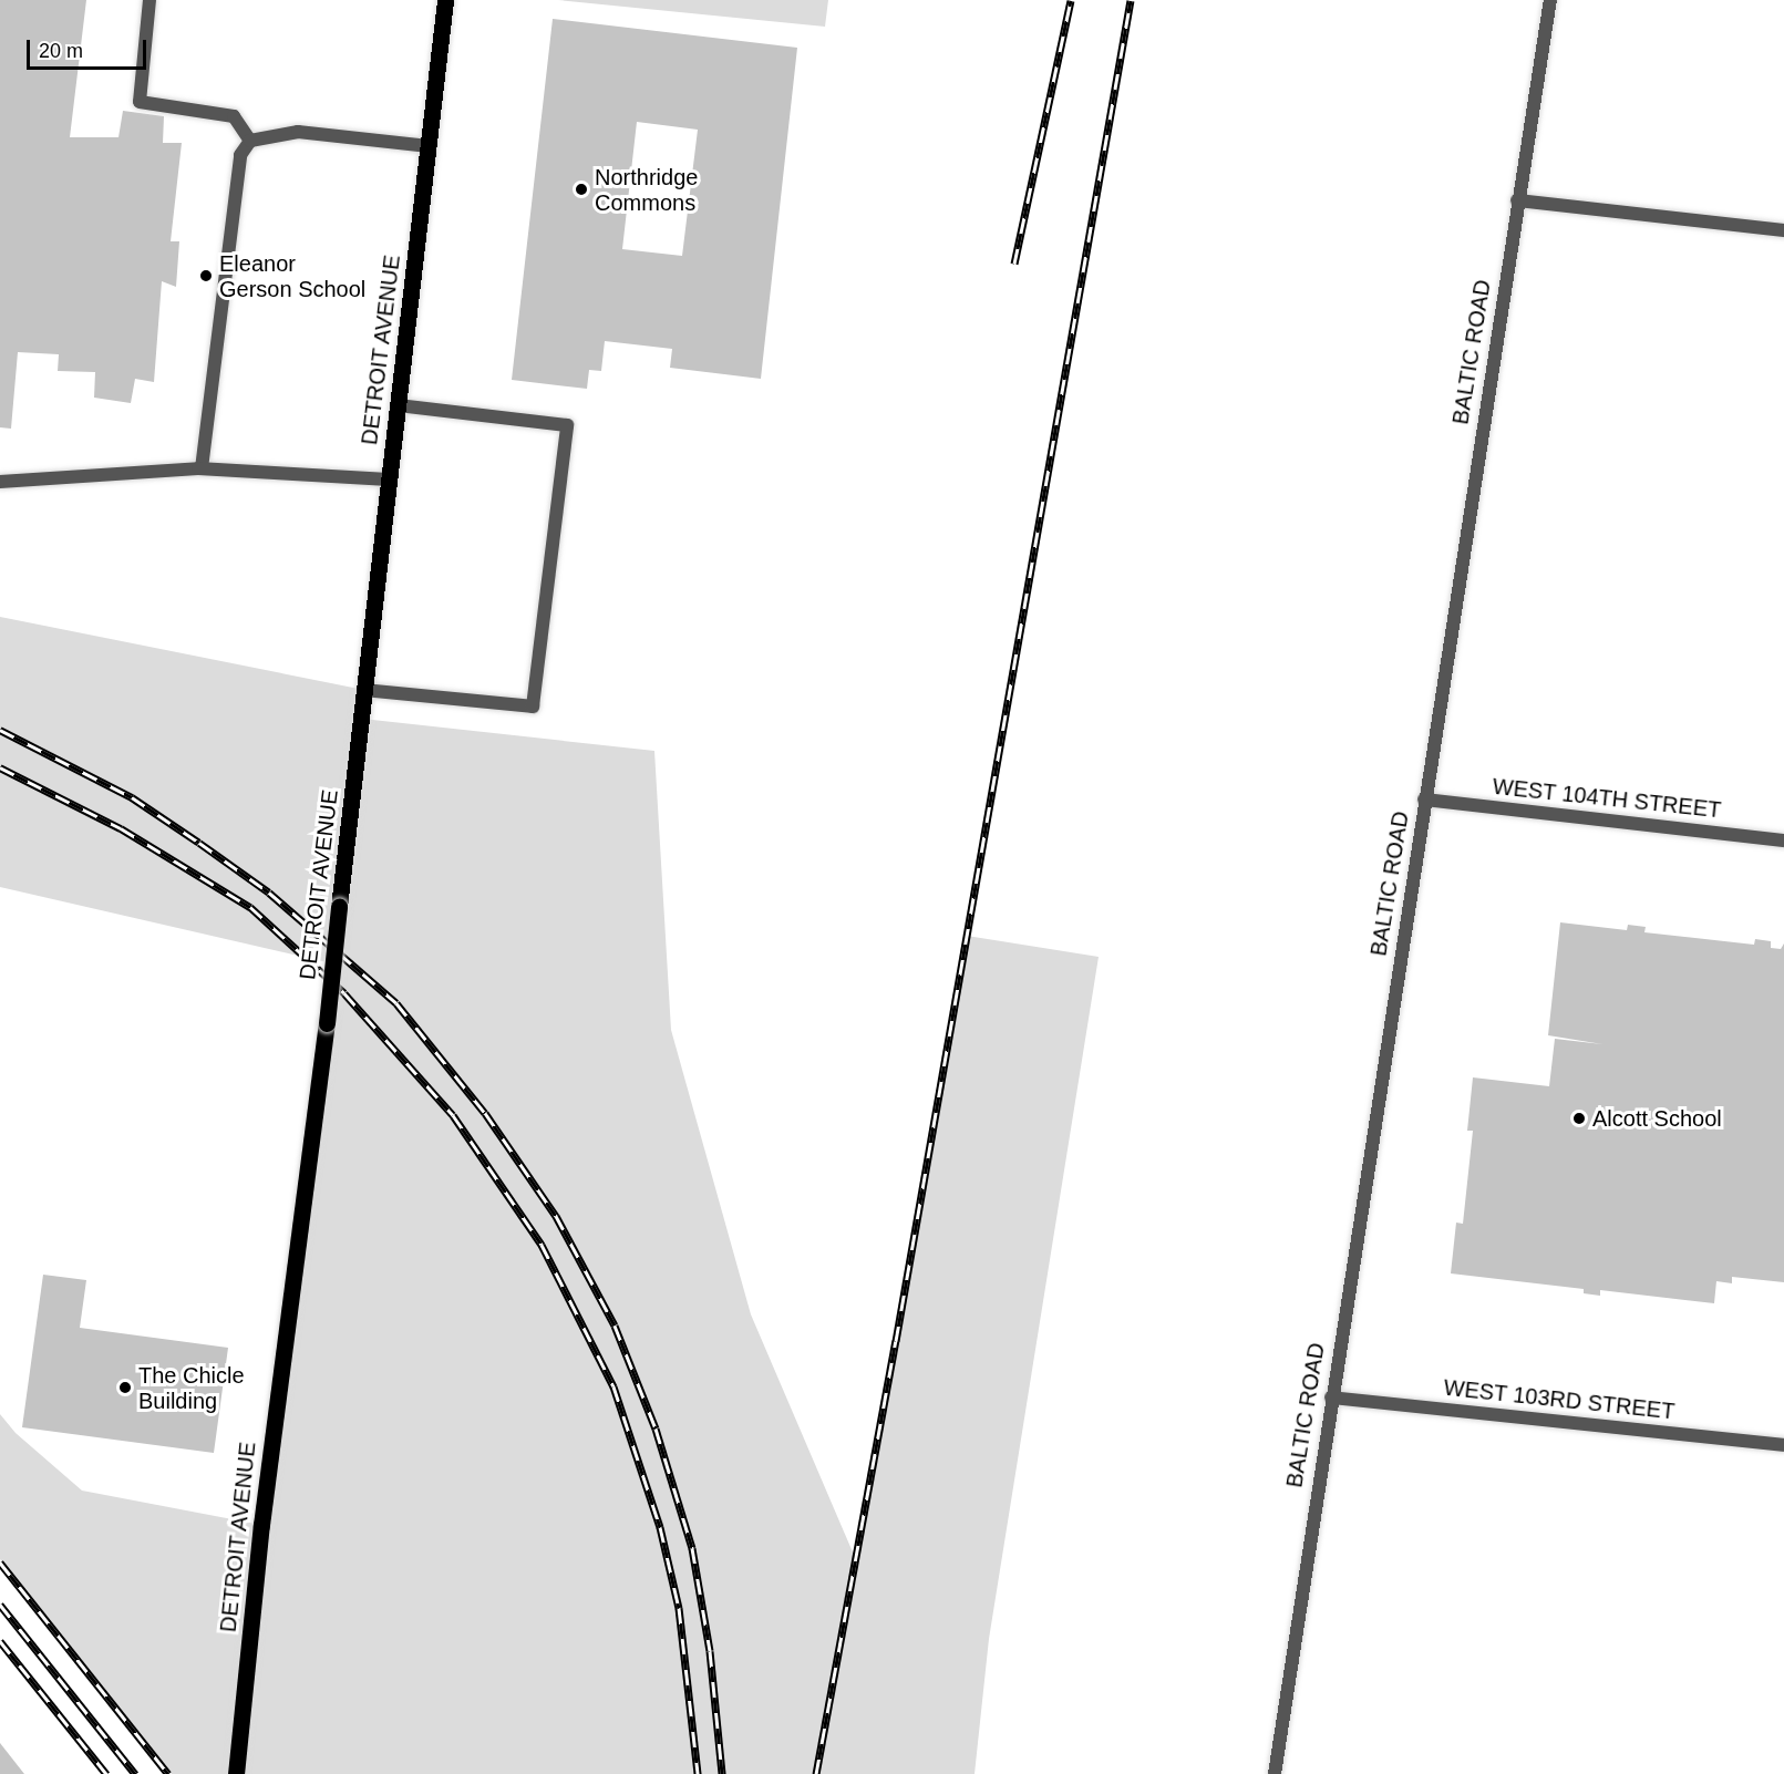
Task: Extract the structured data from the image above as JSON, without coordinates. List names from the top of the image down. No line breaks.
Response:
{"streets":{"main road":["DETROIT AVENUE"],"street":["BALTIC ROAD","WEST 104TH STREET","WEST 103RD STREET"]},"crossings":[["BALTIC ROAD","WEST 104TH STREET"],["BALTIC ROAD","WEST 103RD STREET"]],"places":["Northridge Commons","Eleanor Gerson School","Alcott School","The Chicle Building"],"scale_bar":"20 m"}
